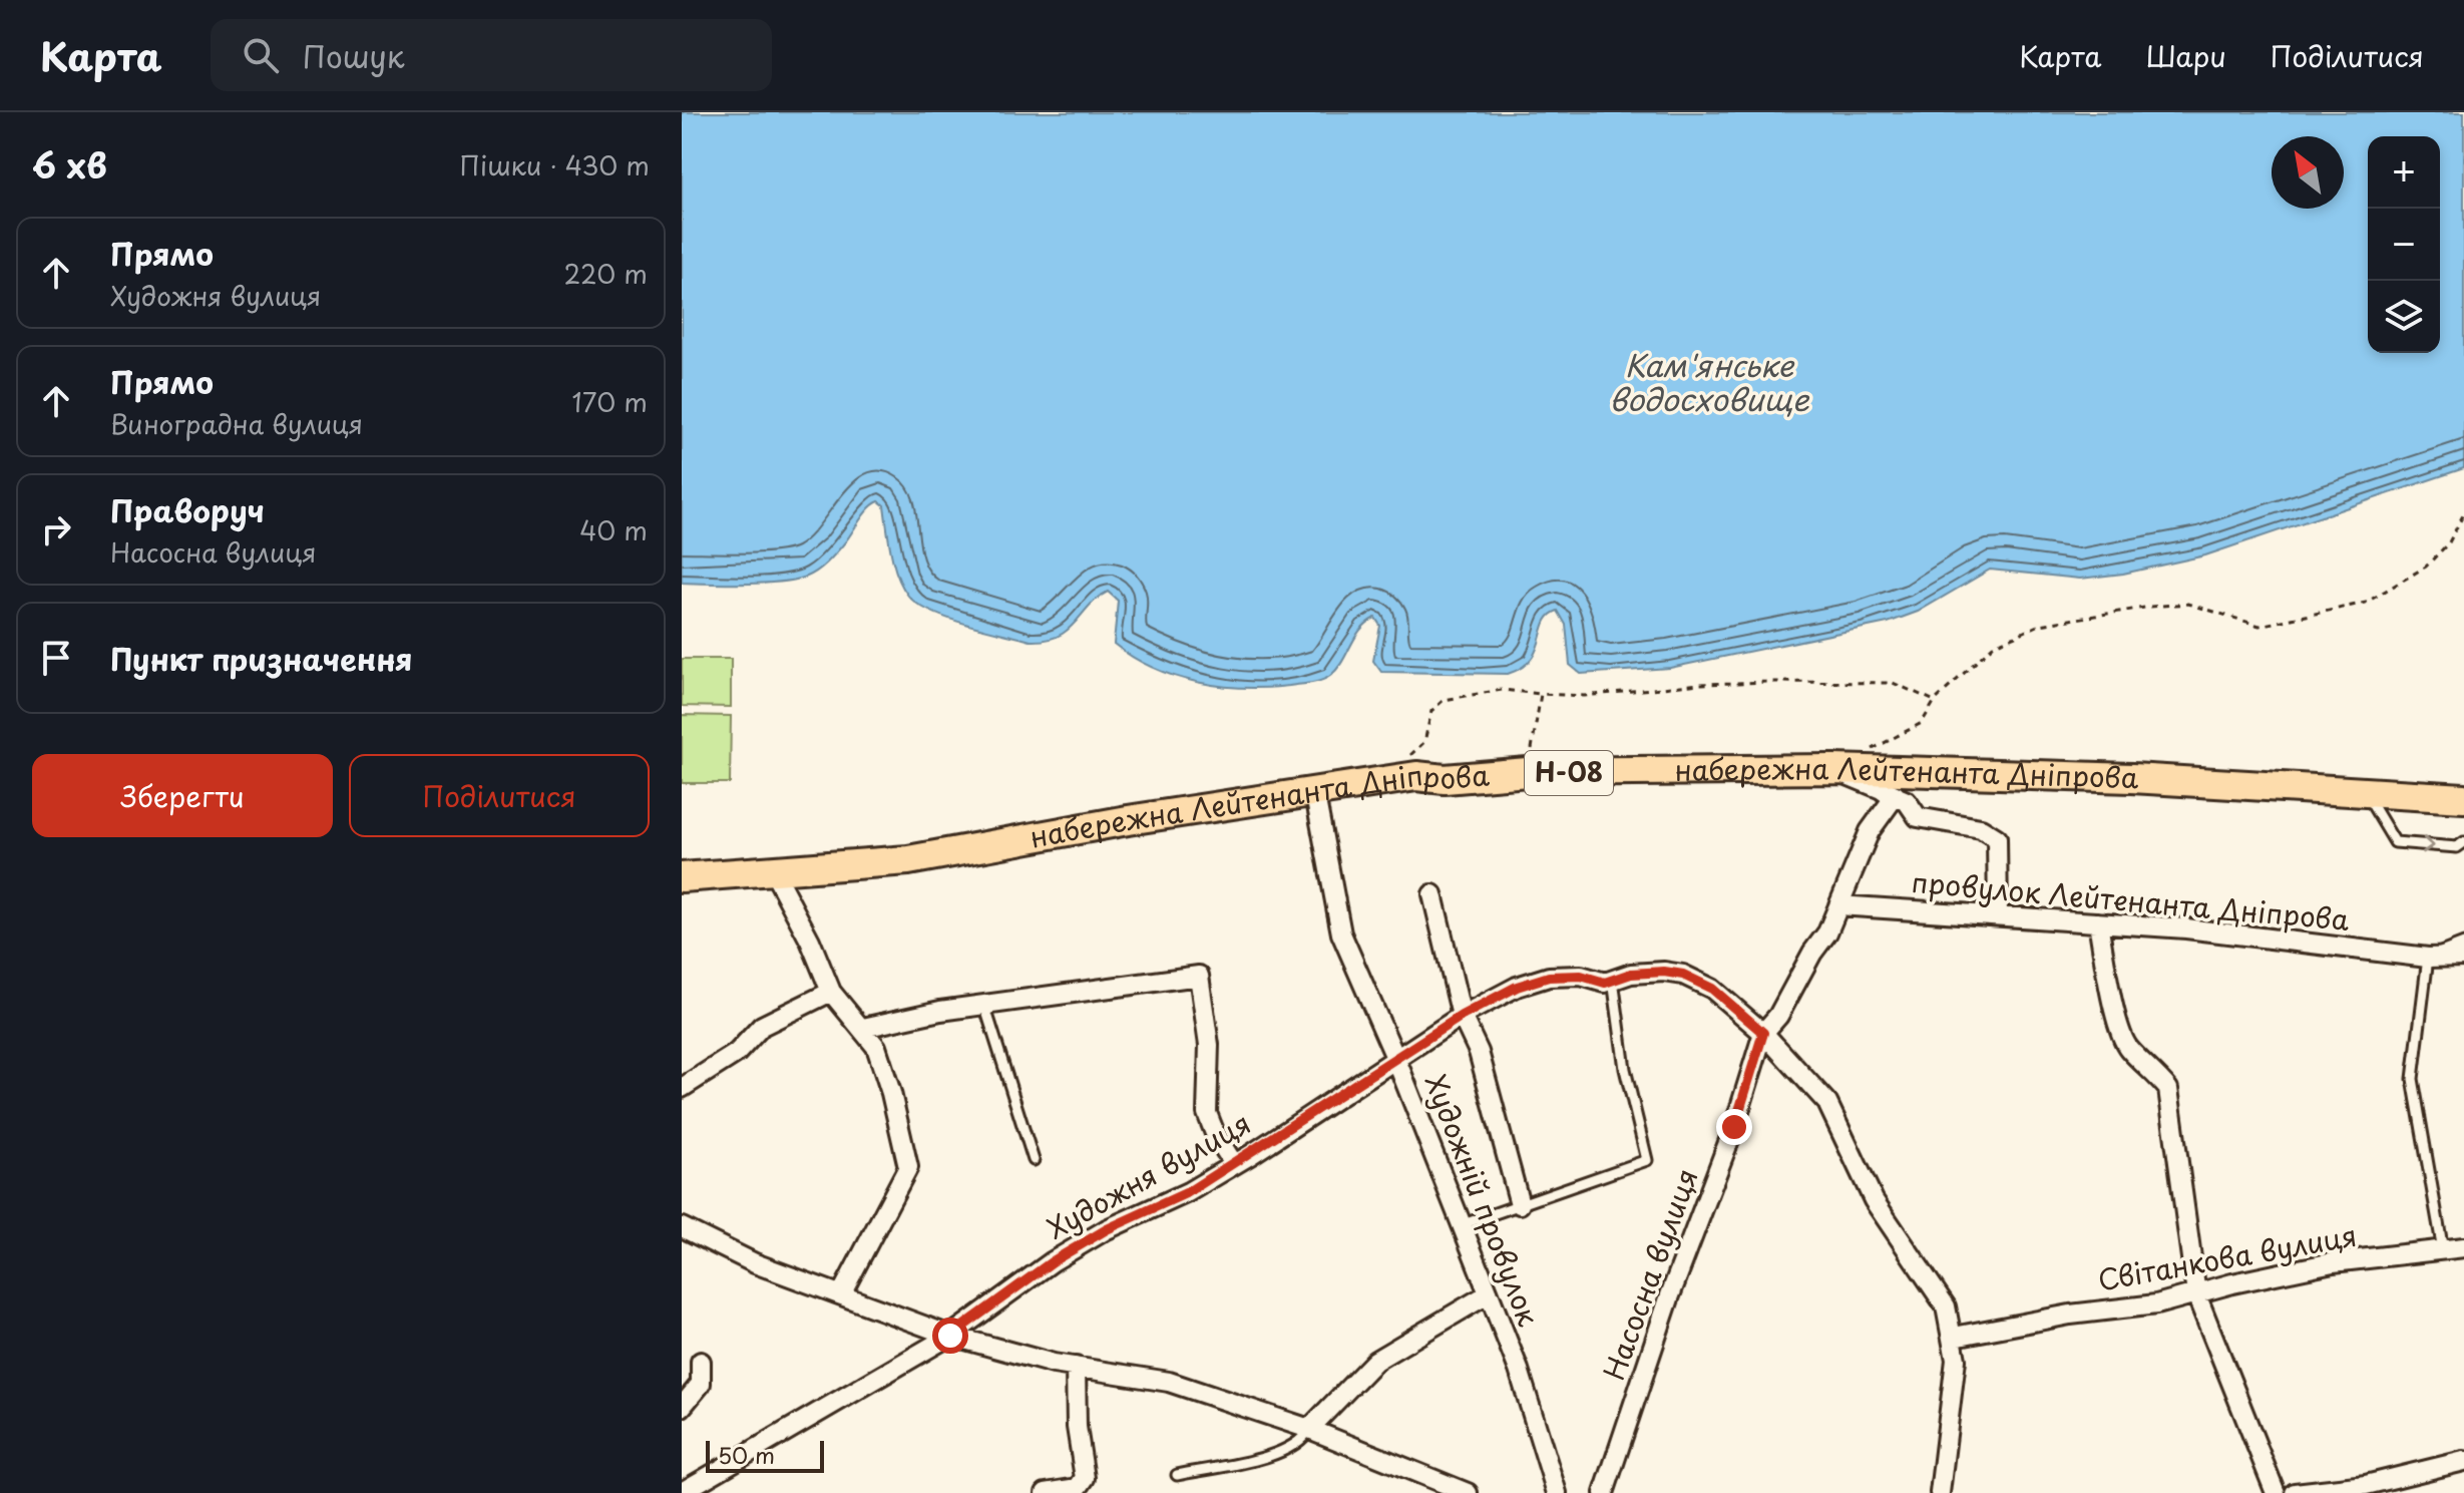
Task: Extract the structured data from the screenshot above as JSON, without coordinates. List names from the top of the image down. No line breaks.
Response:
{"streets":{"main road":["Н-08","набережна Лейтенанта Дніпрова"],"street":["провулок Лейтенанта Дніпрова","Художня вулиця","Художній провулок","Світанкова вулиця","Насосна вулиця"]},"crossings":[["набережна Лейтенанта Дніпрова","Художній провулок"],["набережна Лейтенанта Дніпрова","Насосна вулиця"],["провулок Лейтенанта Дніпрова","Насосна вулиця"],["Художня вулиця","Художній провулок"],["Художня вулиця","Світанкова вулиця"],["Художня вулиця","Насосна вулиця"]],"water":["Кам'янське водосховище"],"scale_bar":"50 m","north":"top left","page":{"header":"Карта","search":"Пошук","nav":["Карта","Шари","Поділитися"],"heading":["6 хв","Пішки · 430 m"],"map_buttons":["+","−"],"list":[["Прямо","Художня вулиця","220 m"],["Прямо","Виноградна вулиця","170 m"],["Праворуч","Насосна вулиця","40 m"],"Пункт призначення"],"buttons":["Зберегти","Поділитися"],"scale":"50 m"}}
